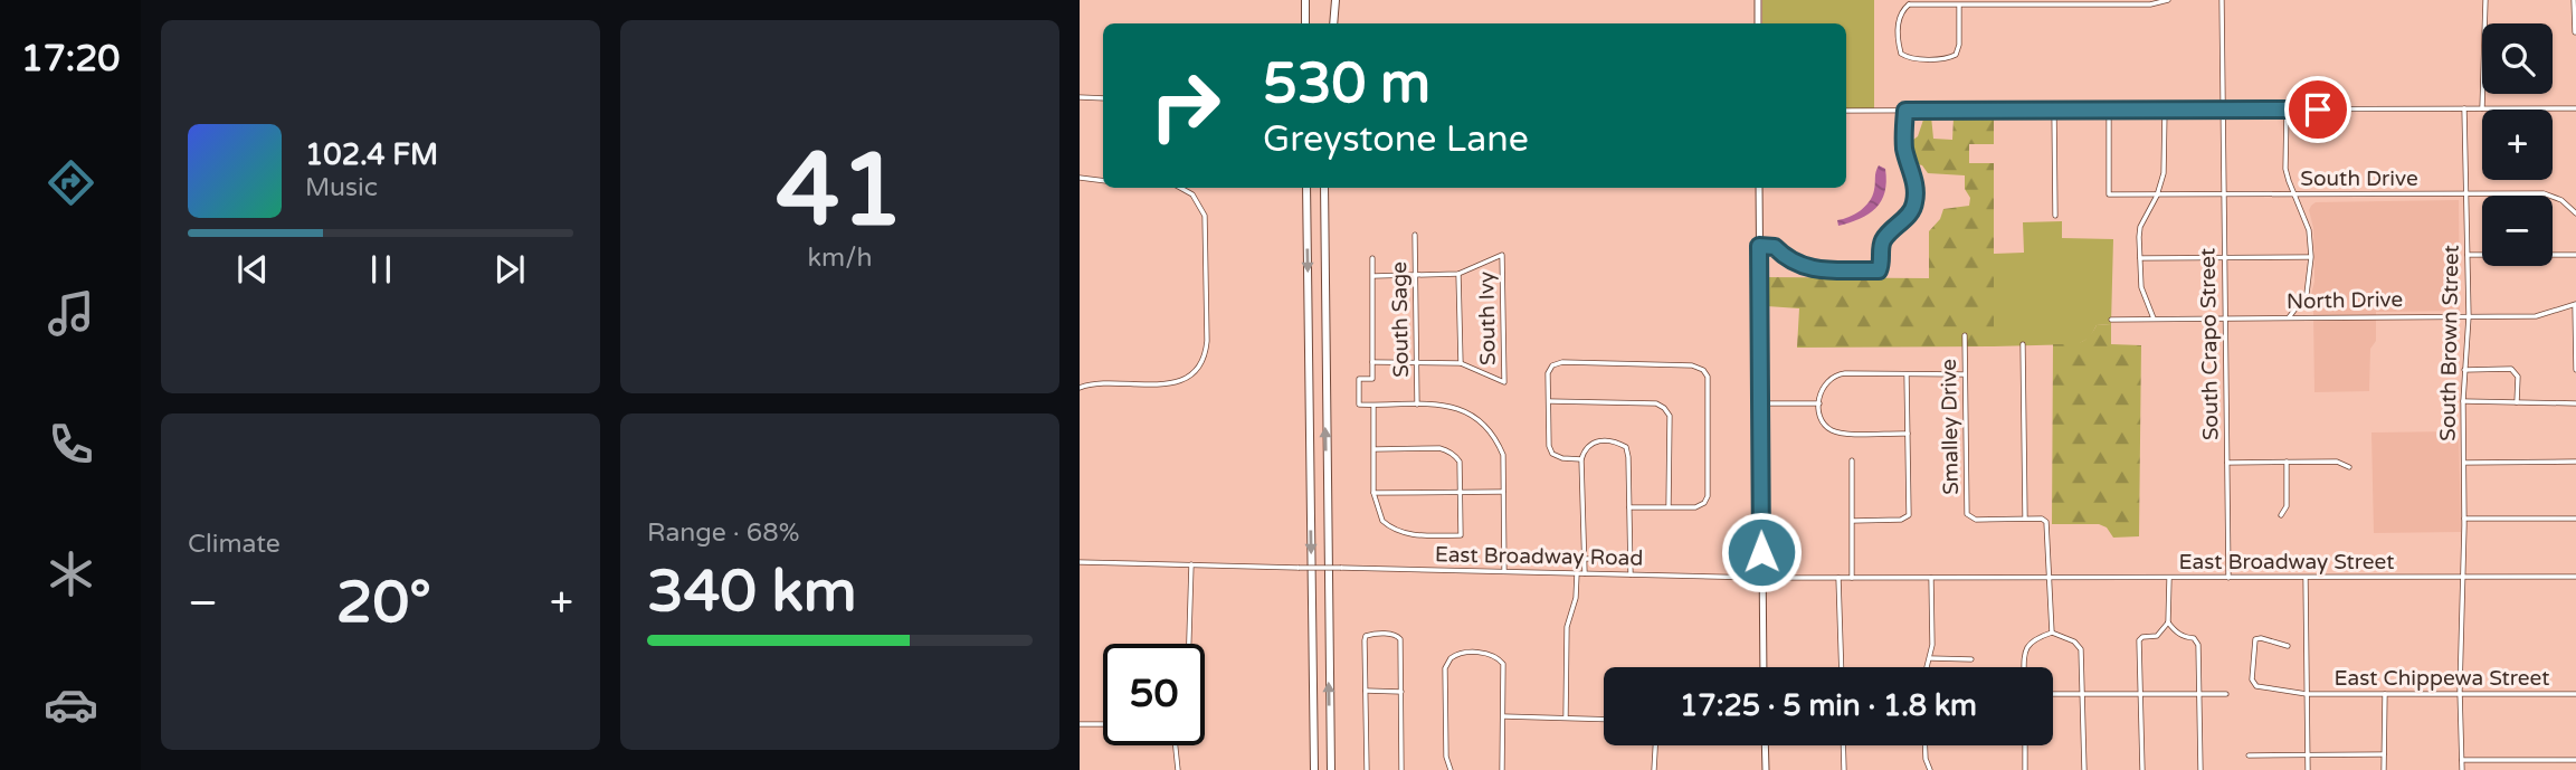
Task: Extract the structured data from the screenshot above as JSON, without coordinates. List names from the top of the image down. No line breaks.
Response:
{"streets":{"street":["South Drive","North Drive","South Ivy","South Sage","South Brown Street","South Crapo Street","Smalley Drive","East Broadway Road","East Broadway Street","East Chippewa Street"]},"crossings":[["South Drive","South Brown Street"],["South Drive","South Crapo Street"],["North Drive","South Brown Street"],["North Drive","South Crapo Street"],["South Brown Street","East Broadway Street"],["South Brown Street","East Chippewa Street"],["South Crapo Street","East Broadway Street"],["East Broadway Road","East Broadway Street"]],"page":{"tabs":"17:20","tile":[["41","km/h"],"Climate",["Range · 68%","340 km"]],"map_buttons":["+","−"],"turn":["530 m","Greystone Lane"],"song":["102.4 FM","Music"],"heat":["−","20°","+"],"limit":"50","trip":"17:25 · 5 min · 1.8 km"}}
